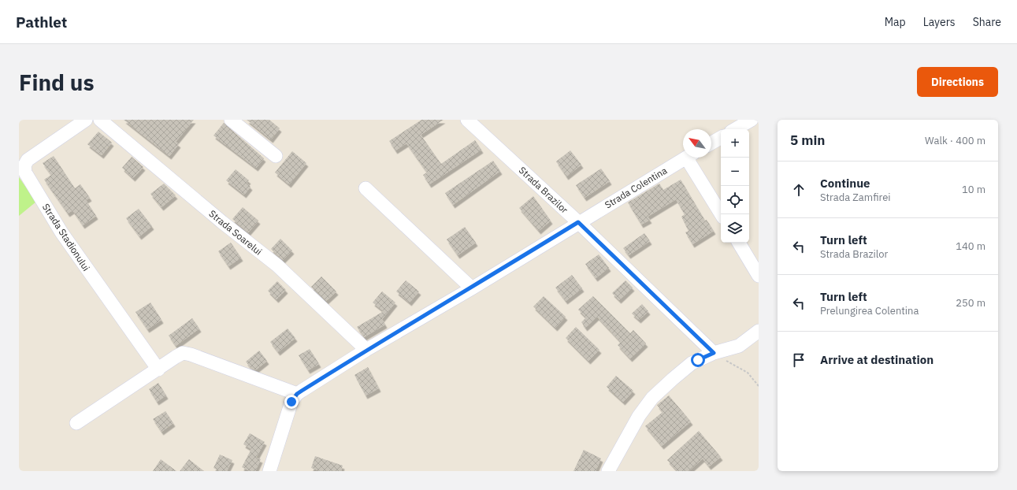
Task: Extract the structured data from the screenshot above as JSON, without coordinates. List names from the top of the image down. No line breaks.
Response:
{"streets":{"street":["Strada Colentina","Strada Brazilor","Strada Soarelui","Strada Stadionului"]},"crossings":[["Strada Colentina","Strada Brazilor"],["Strada Colentina","Strada Soarelui"]],"north":"top left","page":{"header":"Pathlet","nav":["Map","Layers","Share"],"buttons":"Directions","title":"Find us","heading":["5 min","Walk · 400 m"],"map_buttons":["+","−"],"list":[["Continue","Strada Zamfirei","10 m"],["Turn left","Strada Brazilor","140 m"],["Turn left","Prelungirea Colentina","250 m"],"Arrive at destination"]}}
